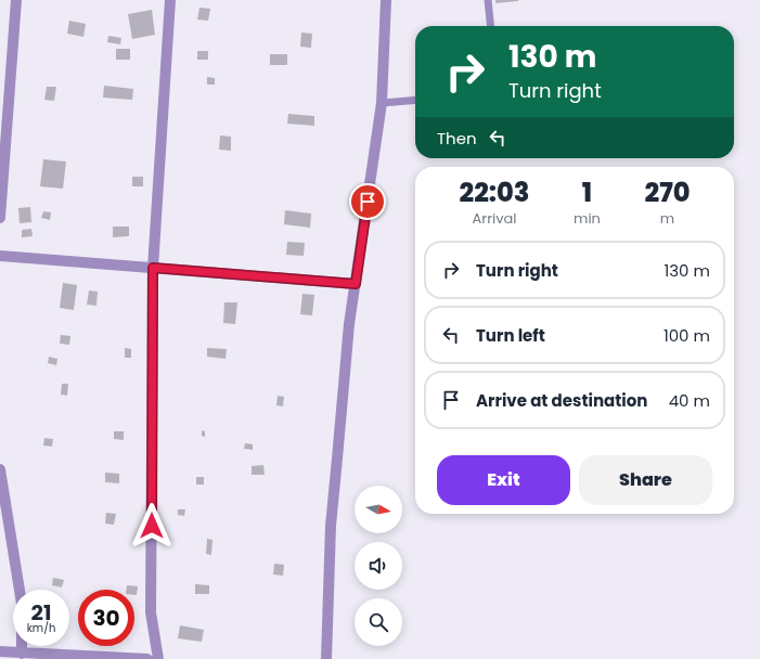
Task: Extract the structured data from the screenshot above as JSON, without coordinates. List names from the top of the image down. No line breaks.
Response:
{"north":"right","page":{"turn":["130 m","Turn right"],"then":"Then","eta":["22:03","Arrival","1","min","270","m"],"list":[{"name":"Turn right","value":"130 m"},{"name":"Turn left","value":"100 m"},{"name":"Arrive at destination","value":"40 m"}],"buttons":["Exit","Share"],"speed":"21 km/h","limit":"30"}}
